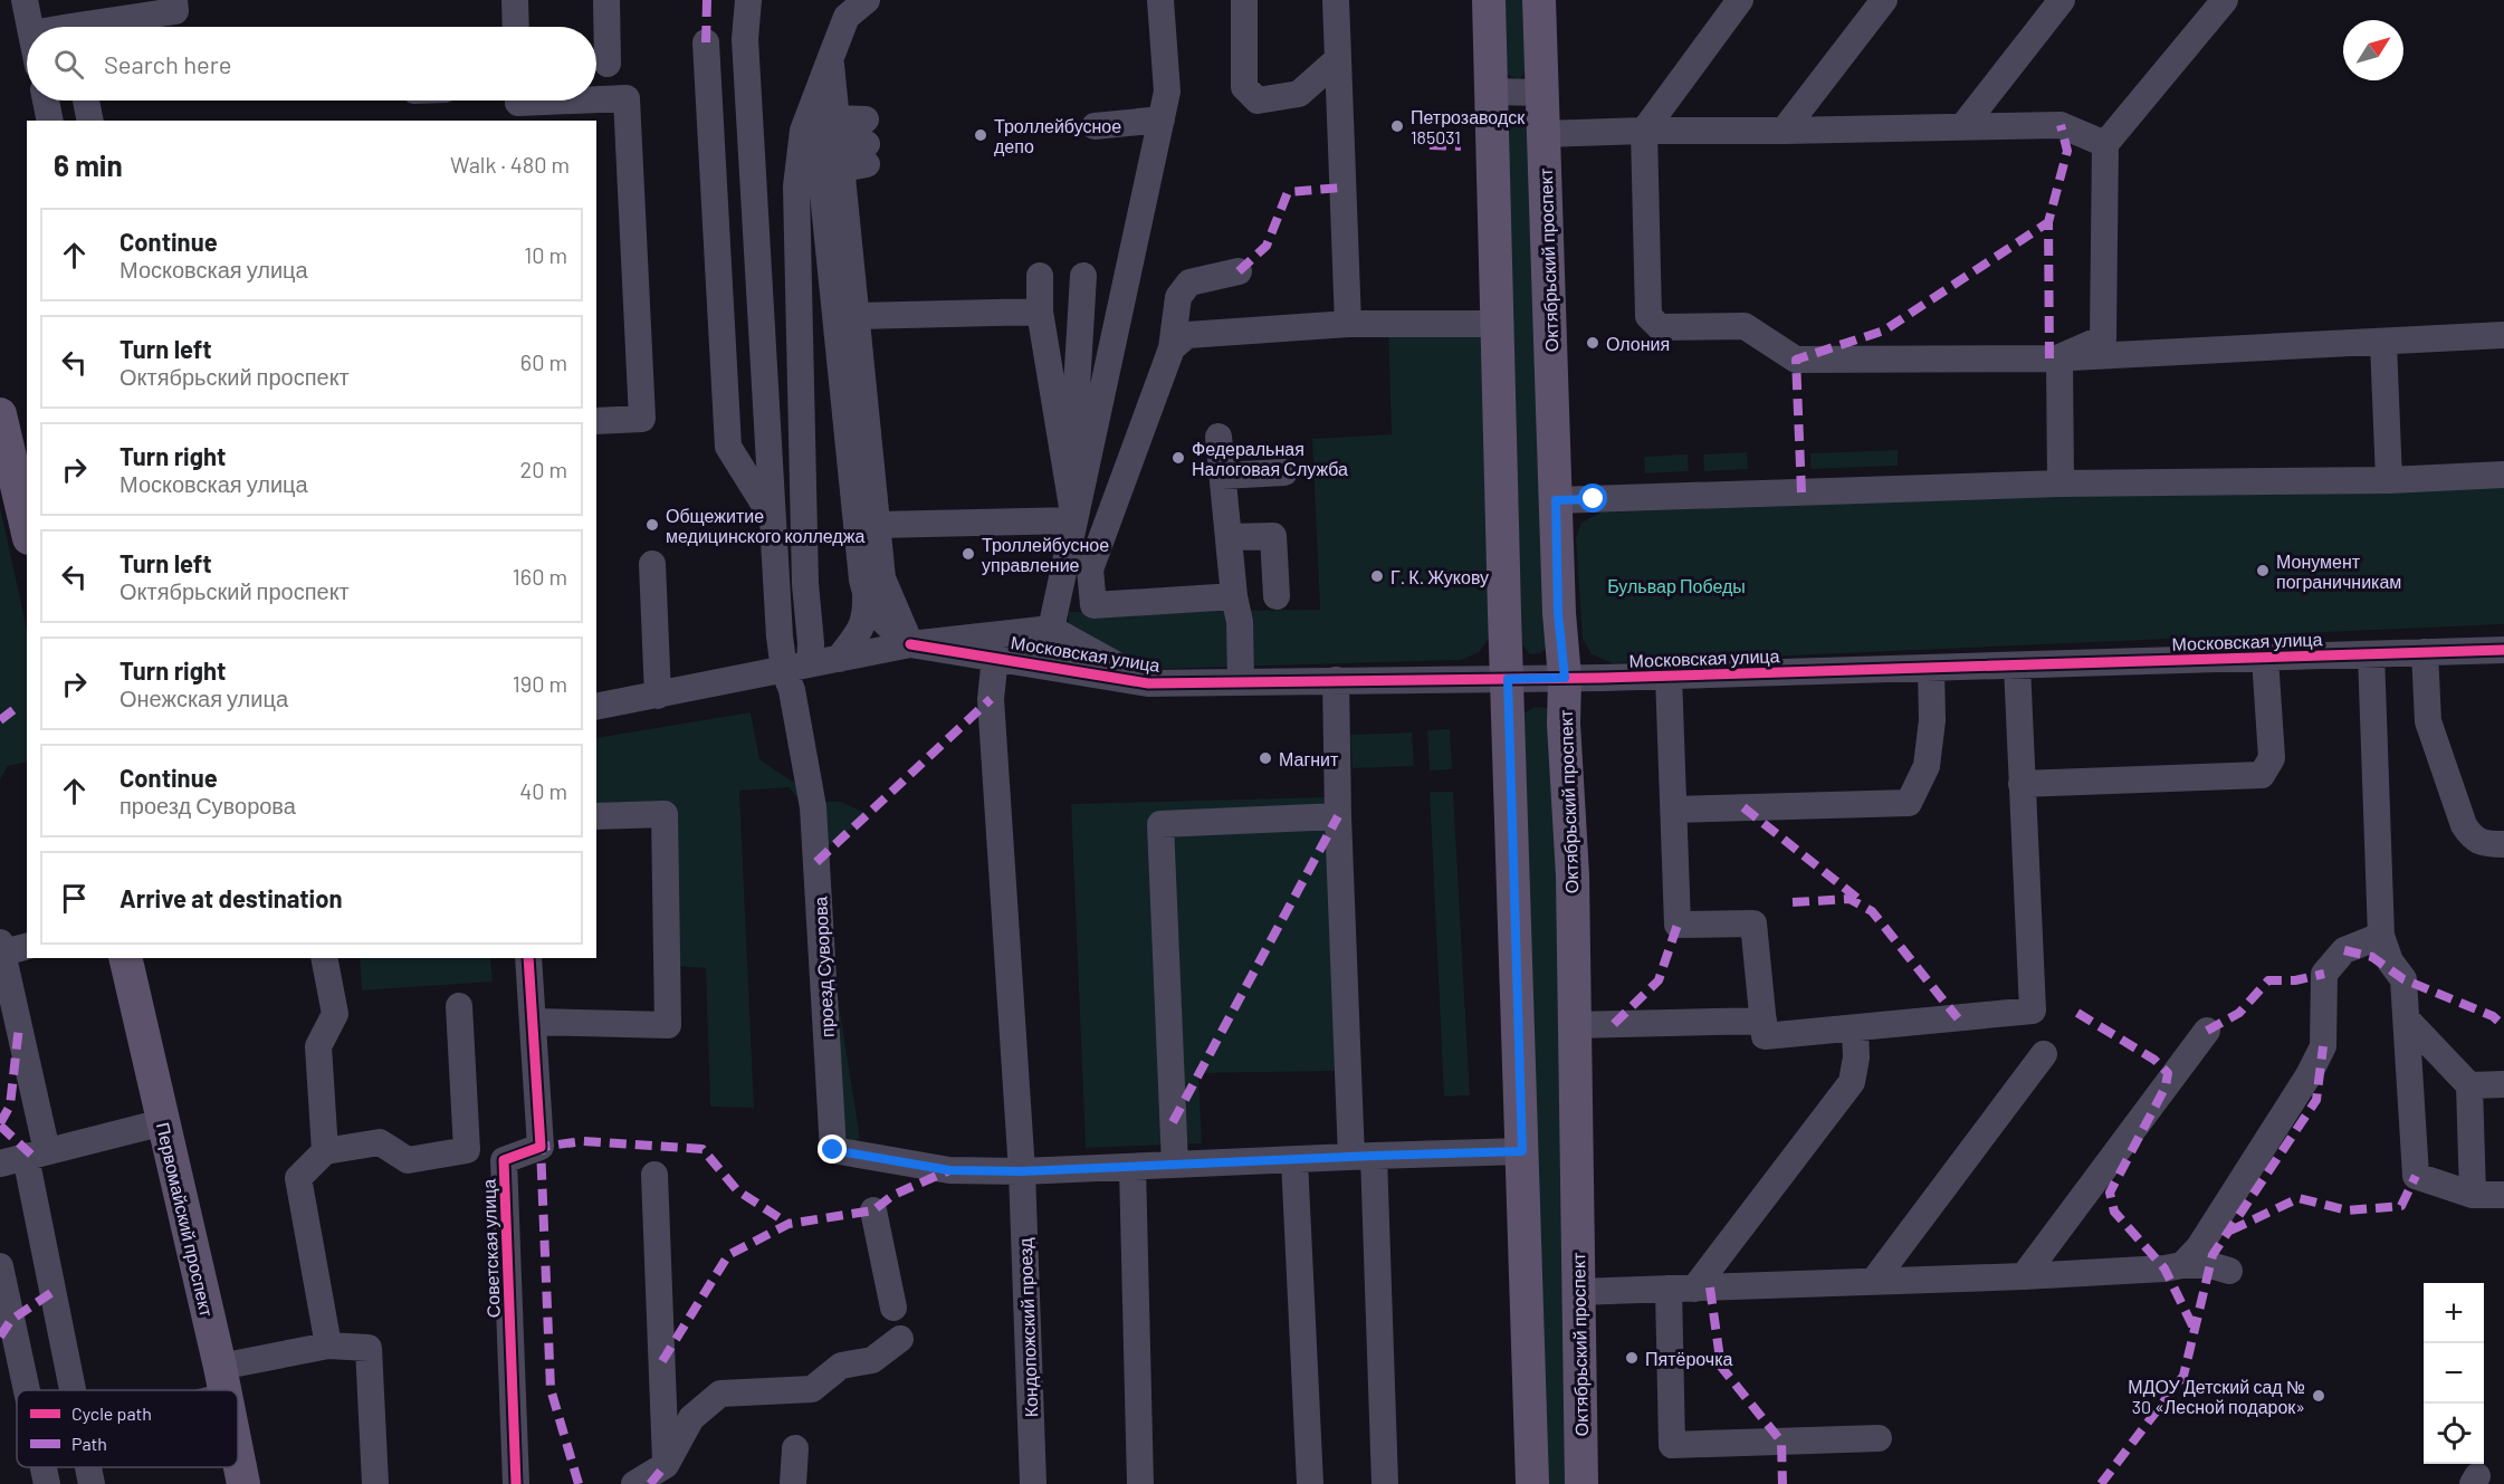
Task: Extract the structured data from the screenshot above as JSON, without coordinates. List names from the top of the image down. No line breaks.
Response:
{"streets":{"main road":["Октябрьский проспект","Первомайский проспект"],"street":["Московская улица","проезд Суворова","Советская улица","Кондопожский проезд"]},"crossings":[["Октябрьский проспект","Московская улица"],["Московская улица","проезд Суворова"],["Московская улица","Кондопожский проезд"],["проезд Суворова","Кондопожский проезд"]],"parks":["Бульвар Победы"],"places":["Петрозаводск 185031","Троллейбусное депо","Олония","Федеральная Налоговая Служба","Общежитие медицинского колледжа","Троллейбусное управление","Монумент пограничникам","Г. К. Жукову","Магнит","Пятёрочка","МДОУ Детский сад № 30 «Лесной подарок»"],"legend":["Cycle path","Path"],"north":"top right","page":{"search":"Search here","heading":["6 min","Walk · 480 m"],"list":[["Continue","Московская улица","10 m"],["Turn left","Октябрьский проспект","60 m"],["Turn right","Московская улица","20 m"],["Turn left","Октябрьский проспект","160 m"],["Turn right","Онежская улица","190 m"],["Continue","проезд Суворова","40 m"],"Arrive at destination"],"map_buttons":["+","−"]}}
